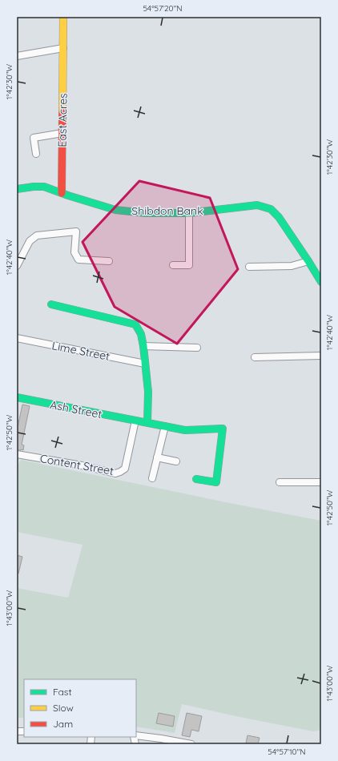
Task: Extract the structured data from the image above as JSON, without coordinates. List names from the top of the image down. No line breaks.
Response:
{"streets":{"street":["East Acres","Shibdon Bank","Lime Street","Ash Street","Content Street"]},"crossings":[["East Acres","Shibdon Bank"],["Ash Street","Content Street"]],"legend":["Fast","Slow","Jam"],"coordinates":["54°57'20\"N","1°42'30\"W","1°42'40\"W","1°42'50\"W","1°43'00\"W","54°57'10\"N"]}
